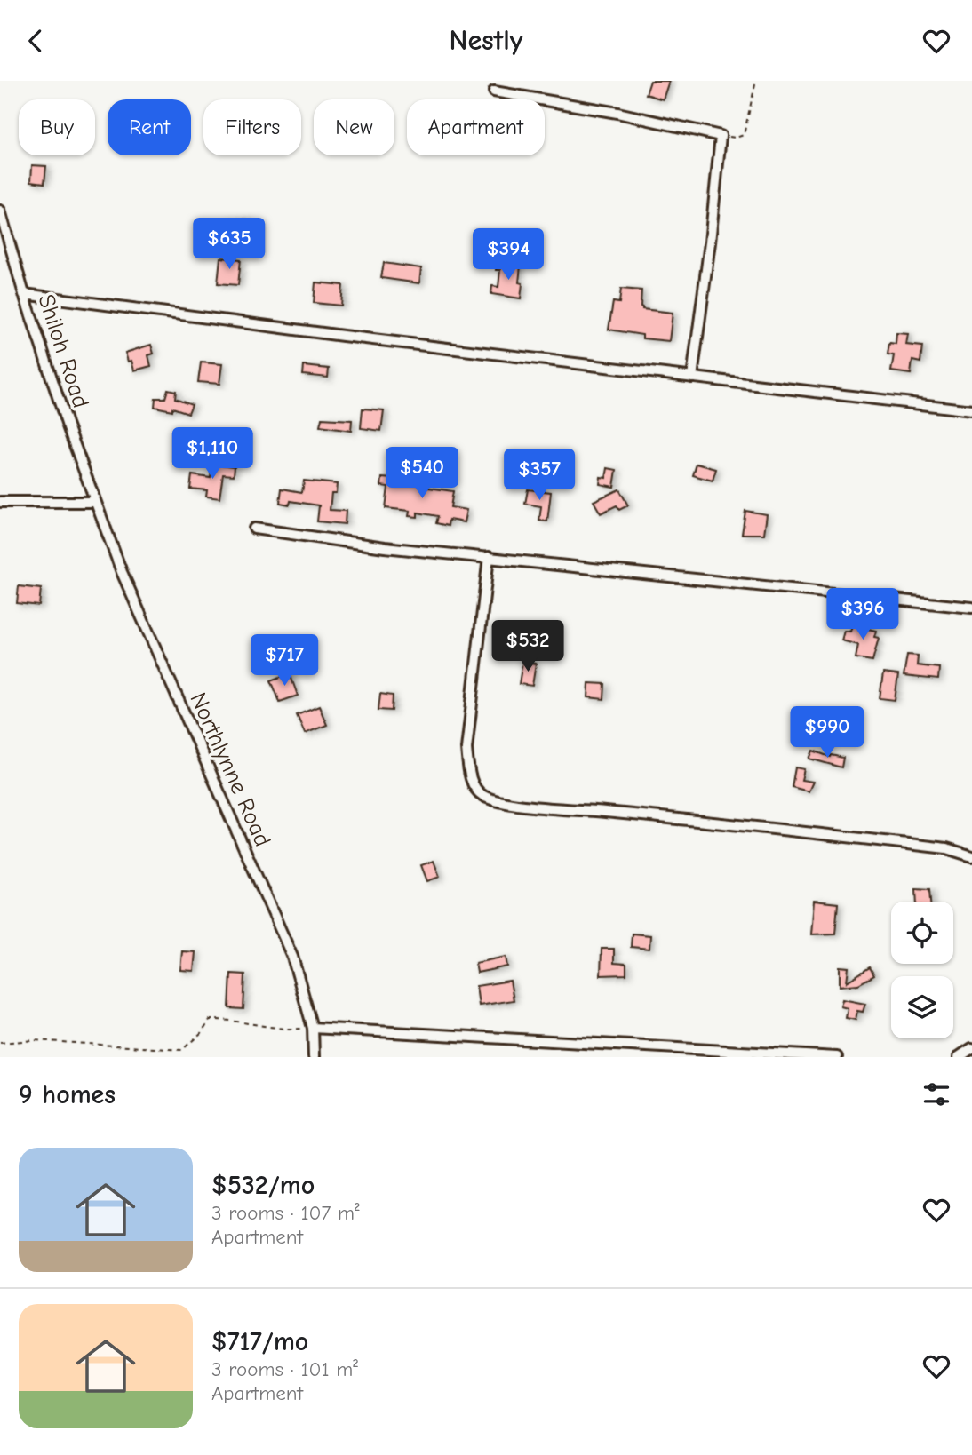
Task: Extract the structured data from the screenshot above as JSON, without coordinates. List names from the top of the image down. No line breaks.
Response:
{"streets":{"street":["Shiloh Road","Northlynne Road"]},"crossings":[["Shiloh Road","Northlynne Road"]],"page":{"header":"Nestly","chip":["Buy","Rent","Filters","New","Apartment"],"price":["$635","$394","$1,110","$540","$357","$396","$532","$717","$990"],"heading":"9 homes","list":[{"name":"$532/mo","note":"3 rooms · 107 m² · Apartment"},{"name":"$717/mo","note":"3 rooms · 101 m² · Apartment"}]}}
